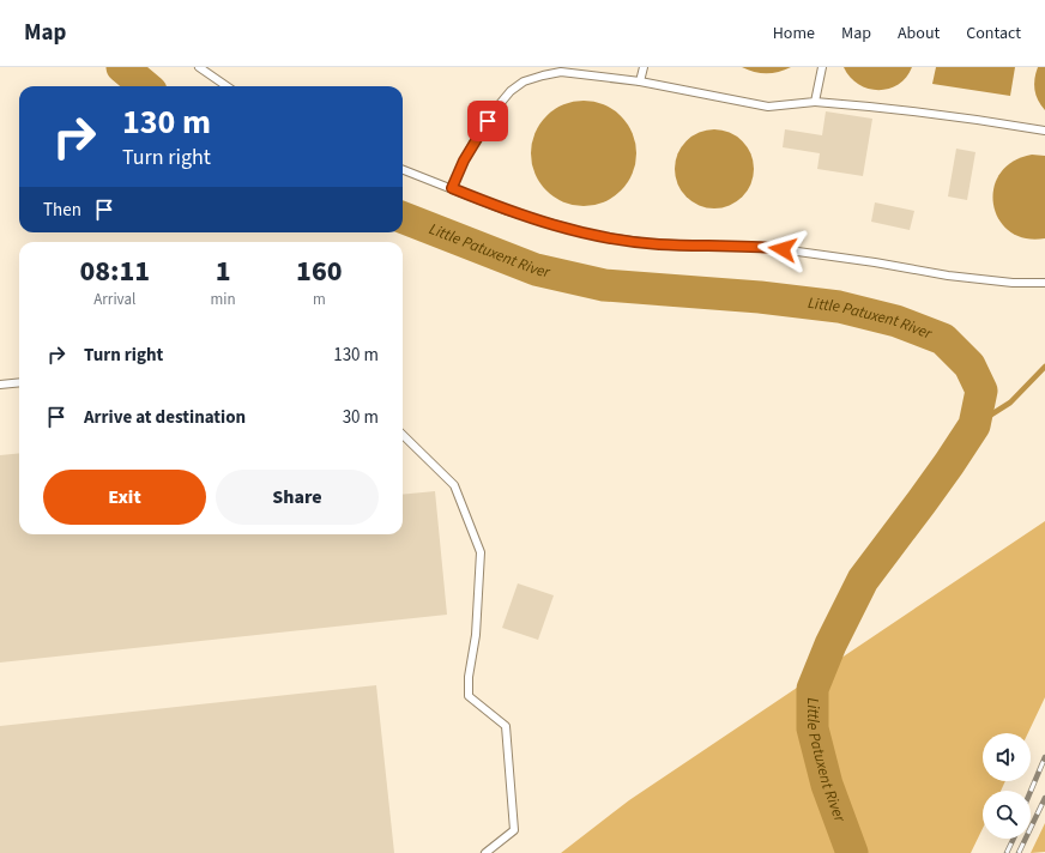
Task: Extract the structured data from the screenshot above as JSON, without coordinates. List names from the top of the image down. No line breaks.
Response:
{"water":["Little Patuxent River"],"page":{"header":"Map","nav":["Home","Map","About","Contact"],"turn":["130 m","Turn right"],"then":"Then","eta":["08:11","Arrival","1","min","160","m"],"list":[{"name":"Turn right","value":"130 m"},{"name":"Arrive at destination","value":"30 m"}],"buttons":["Exit","Share"]}}
